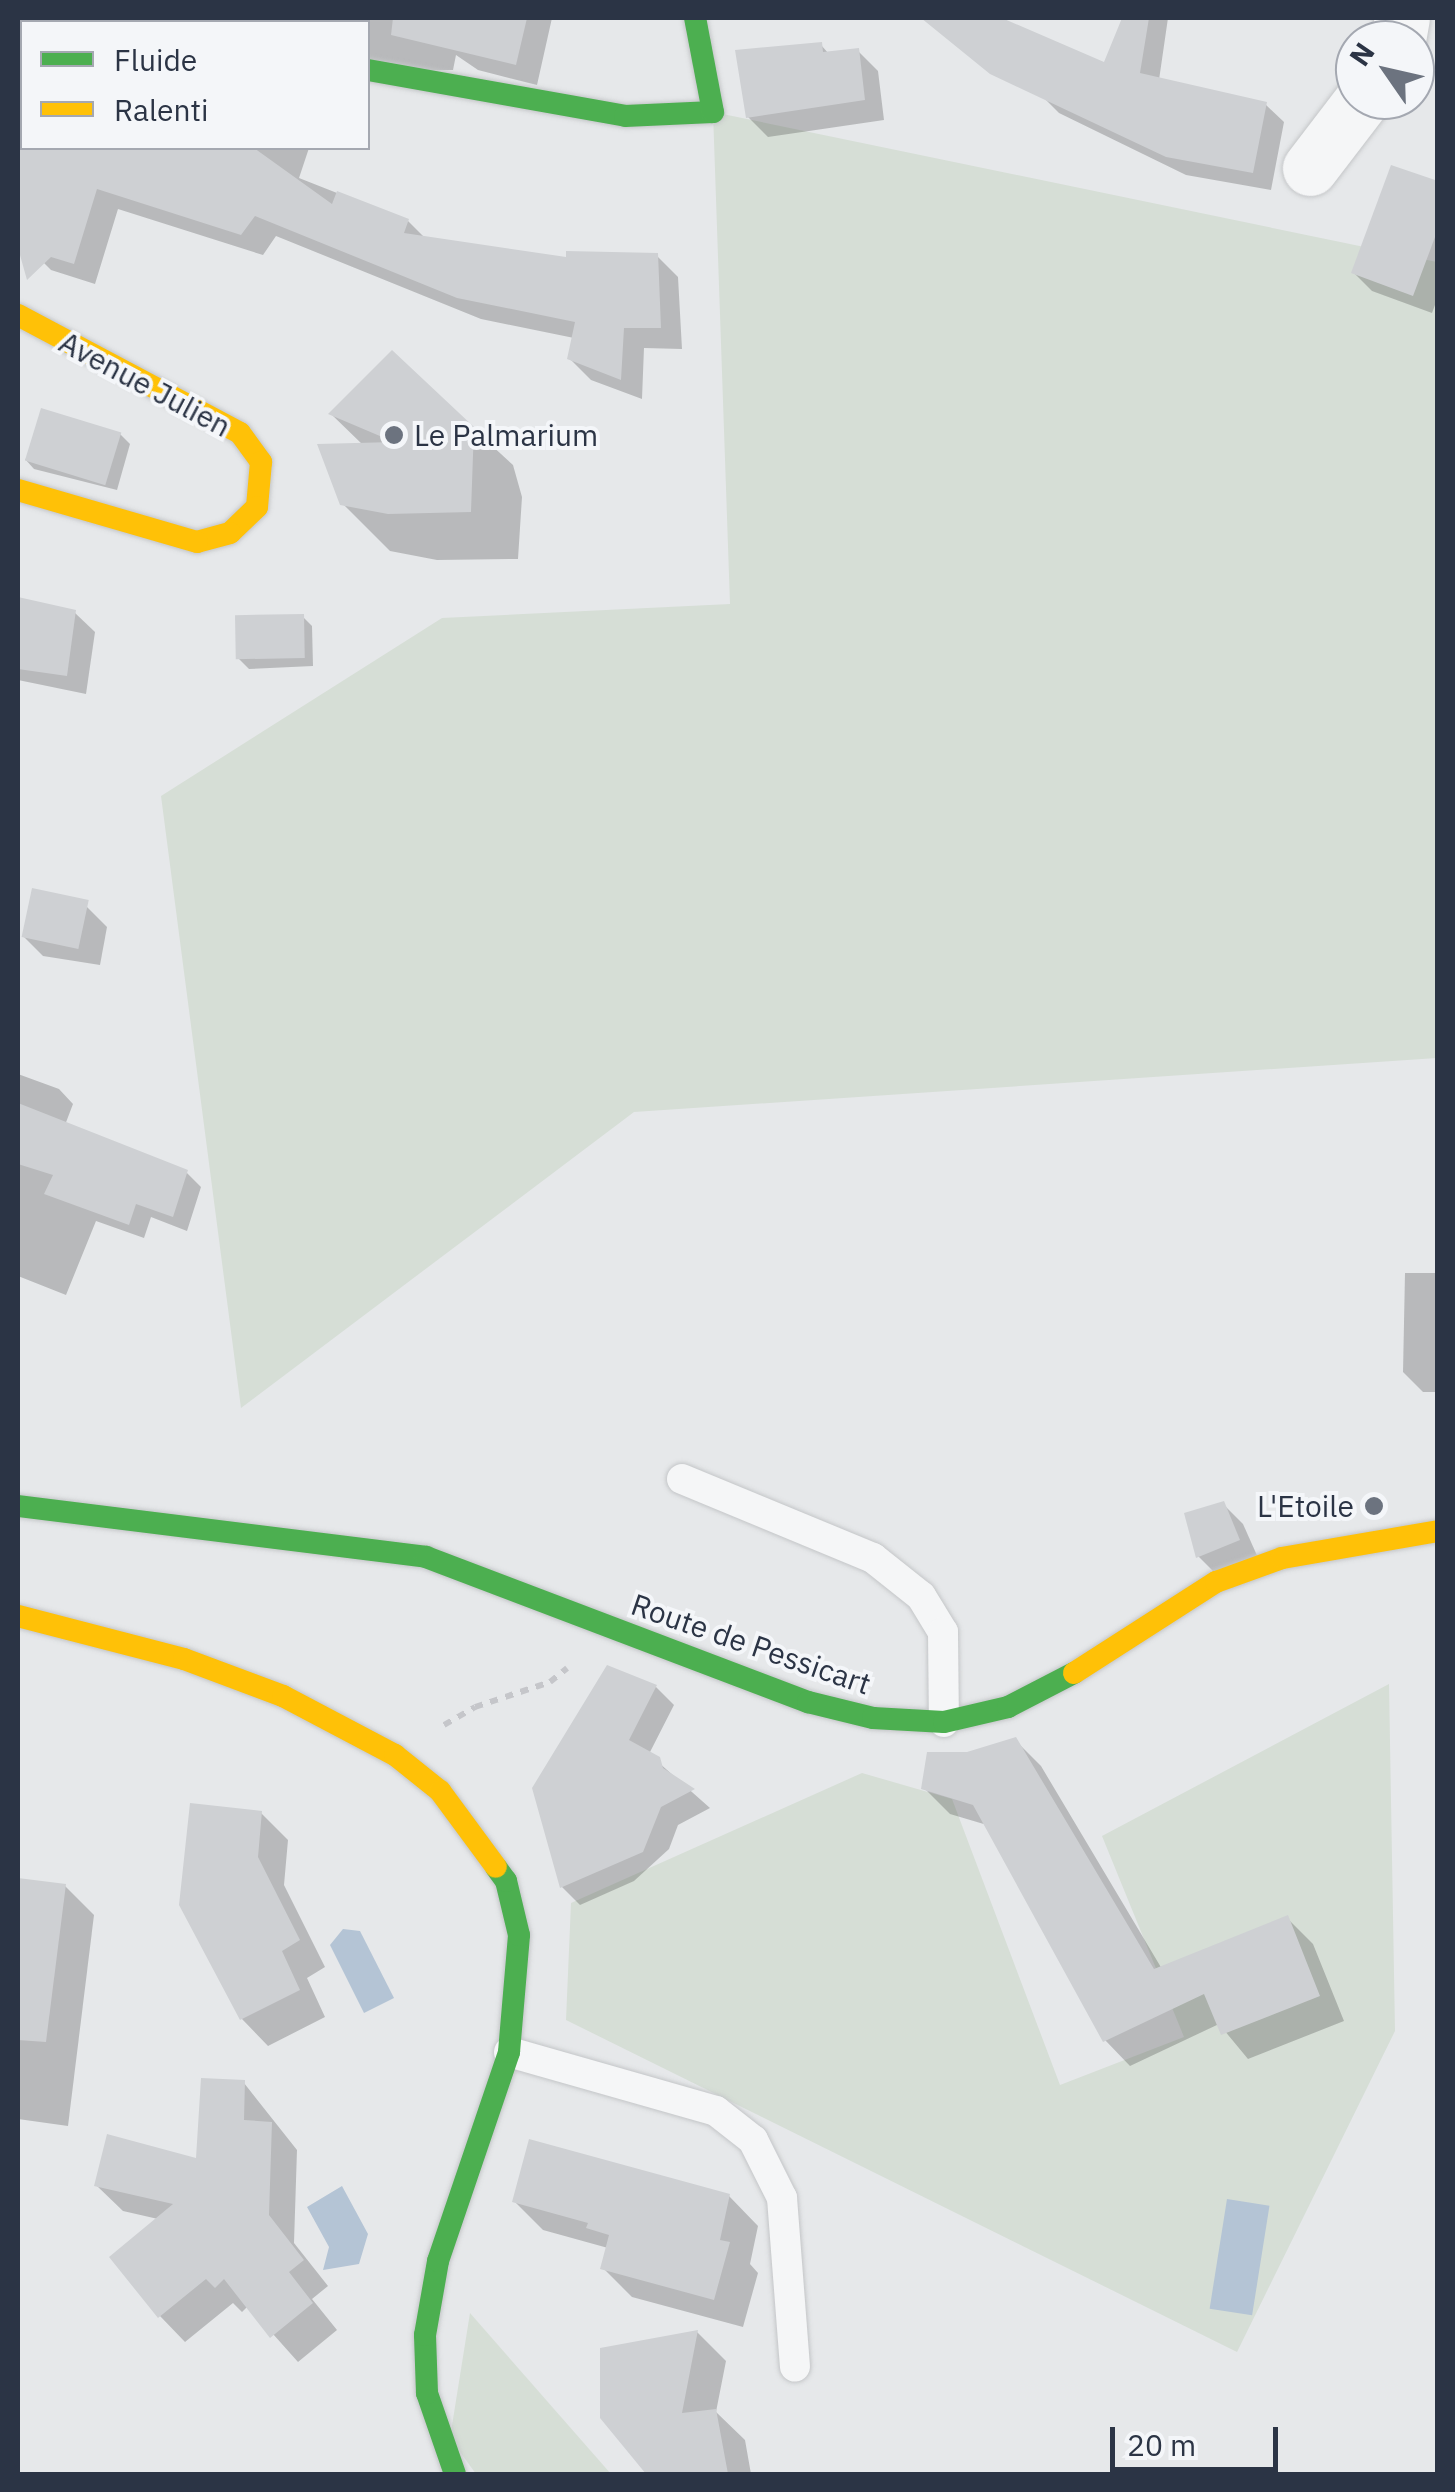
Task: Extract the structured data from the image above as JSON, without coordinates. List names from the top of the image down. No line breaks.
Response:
{"streets":{"street":["Avenue Julien","Route de Pessicart"]},"places":["Le Palmarium","L'Etoile"],"legend":["Fluide","Ralenti"],"scale_bar":"20 m","north":"top left"}
